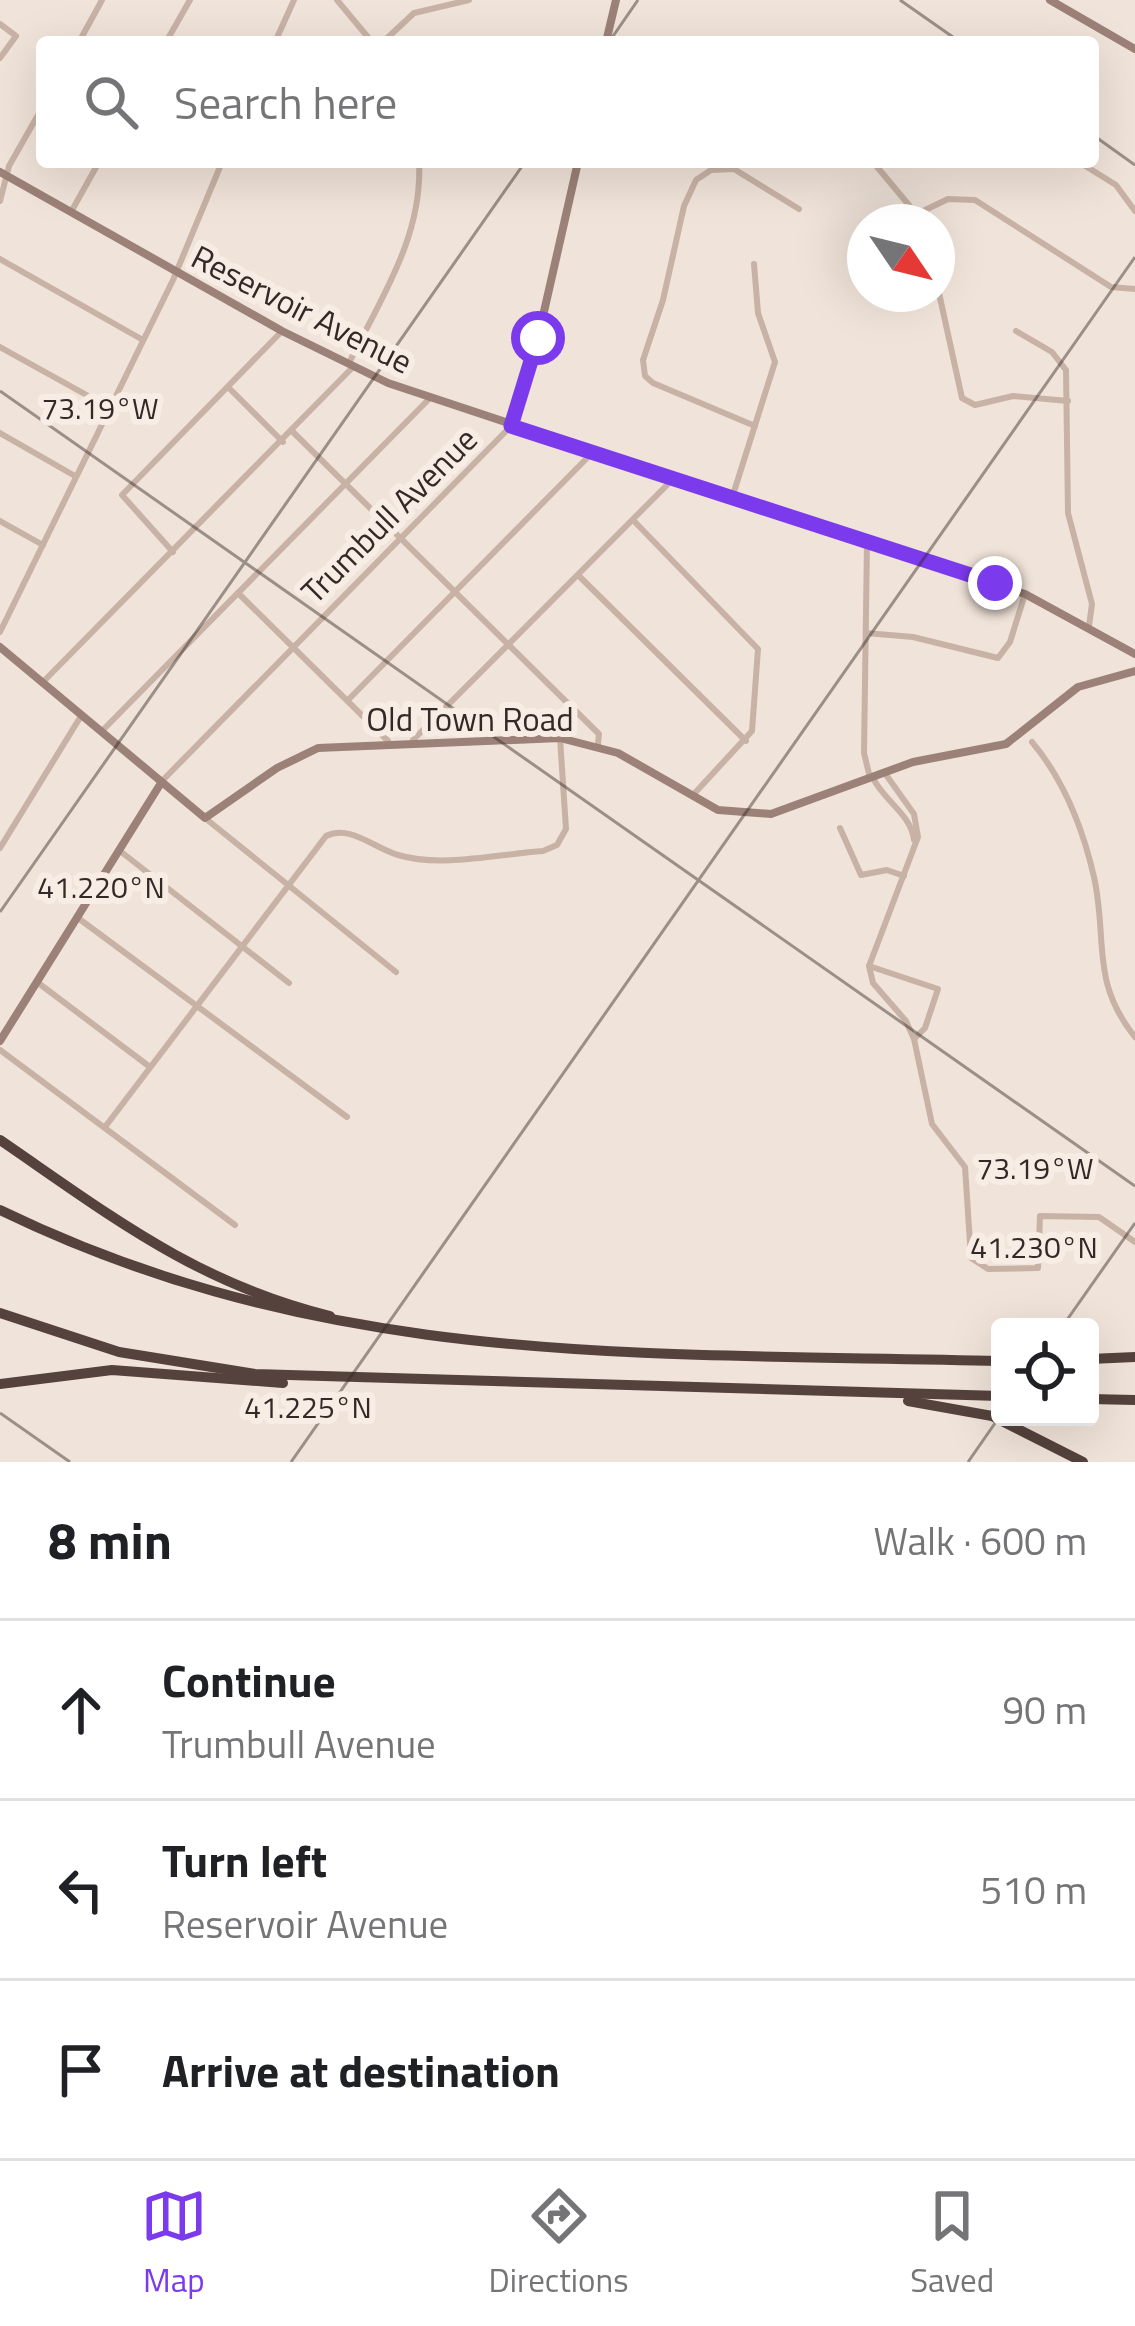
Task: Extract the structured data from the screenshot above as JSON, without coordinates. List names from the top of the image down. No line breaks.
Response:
{"streets":{"main road":["Reservoir Avenue","Trumbull Avenue","Old Town Road"]},"crossings":[["Reservoir Avenue","Trumbull Avenue"]],"north":"bottom right","page":{"search":"Search here","heading":["8 min","Walk · 600 m"],"list":[["Continue","Trumbull Avenue","90 m"],["Turn left","Reservoir Avenue","510 m"],"Arrive at destination"],"nav":["Map","Directions","Saved"]},"coordinates":["73.19°W","41.220°N","41.230°N","41.225°N"]}
